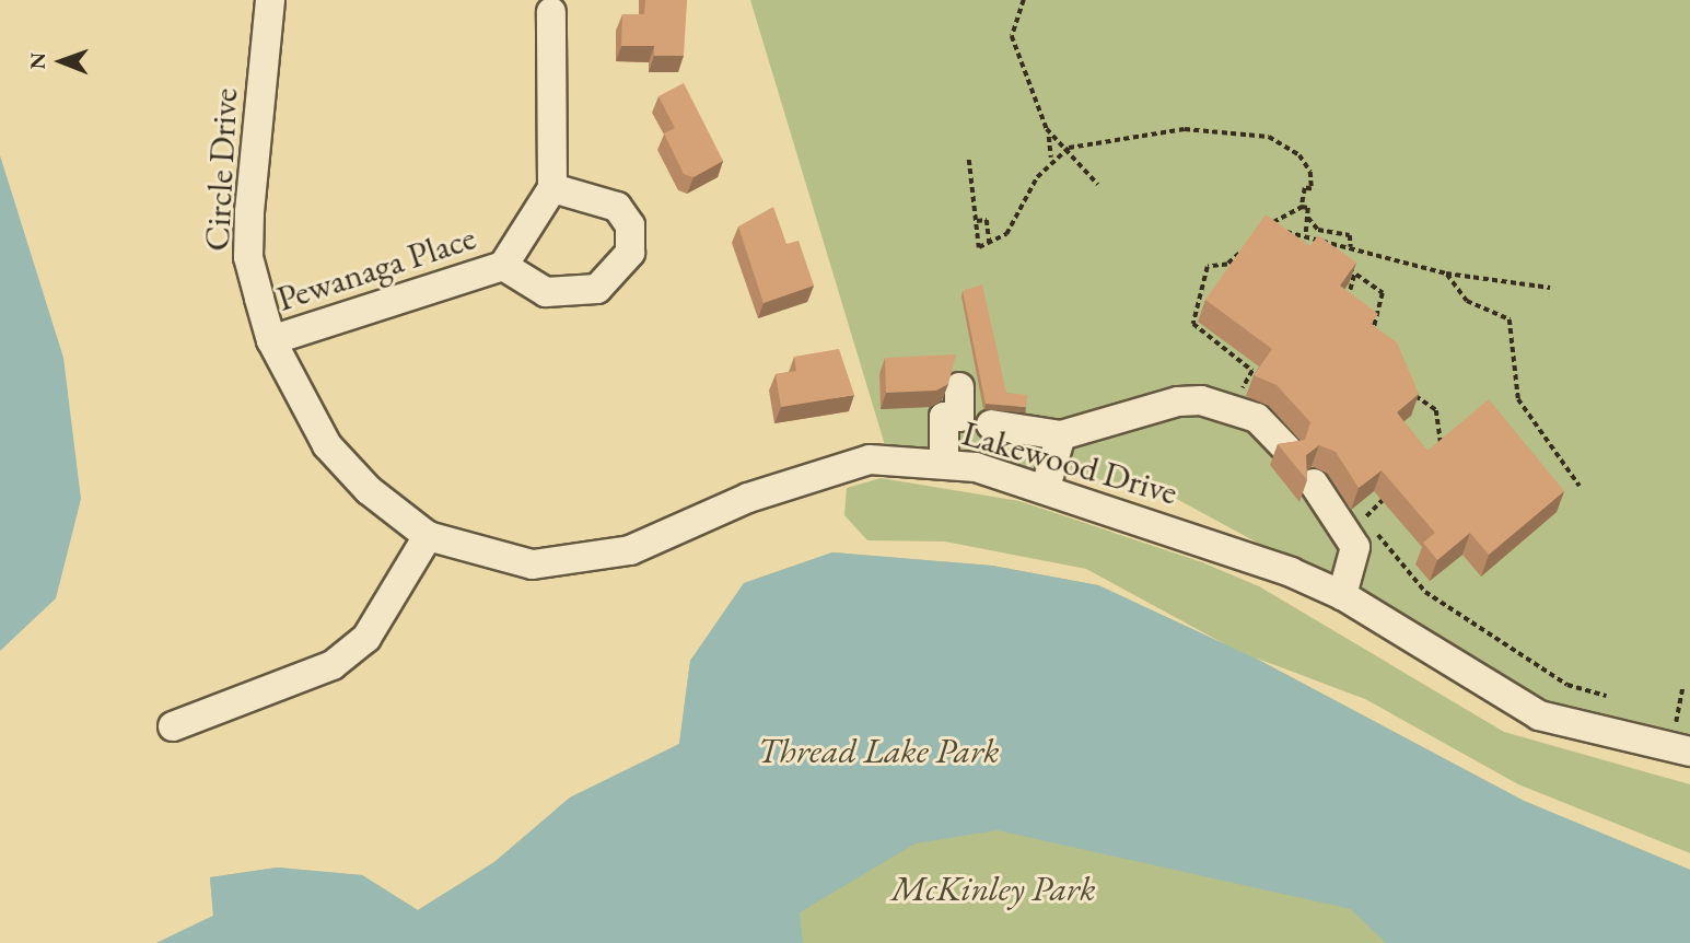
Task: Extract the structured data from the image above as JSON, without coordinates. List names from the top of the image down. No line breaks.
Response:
{"streets":{"street":["Circle Drive","Pewanaga Place","Lakewood Drive"]},"crossings":[["Circle Drive","Pewanaga Place"],["Circle Drive","Lakewood Drive"],["Pewanaga Place","Lakewood Drive"]],"parks":["Thread Lake Park","McKinley Park"],"north":"left"}
